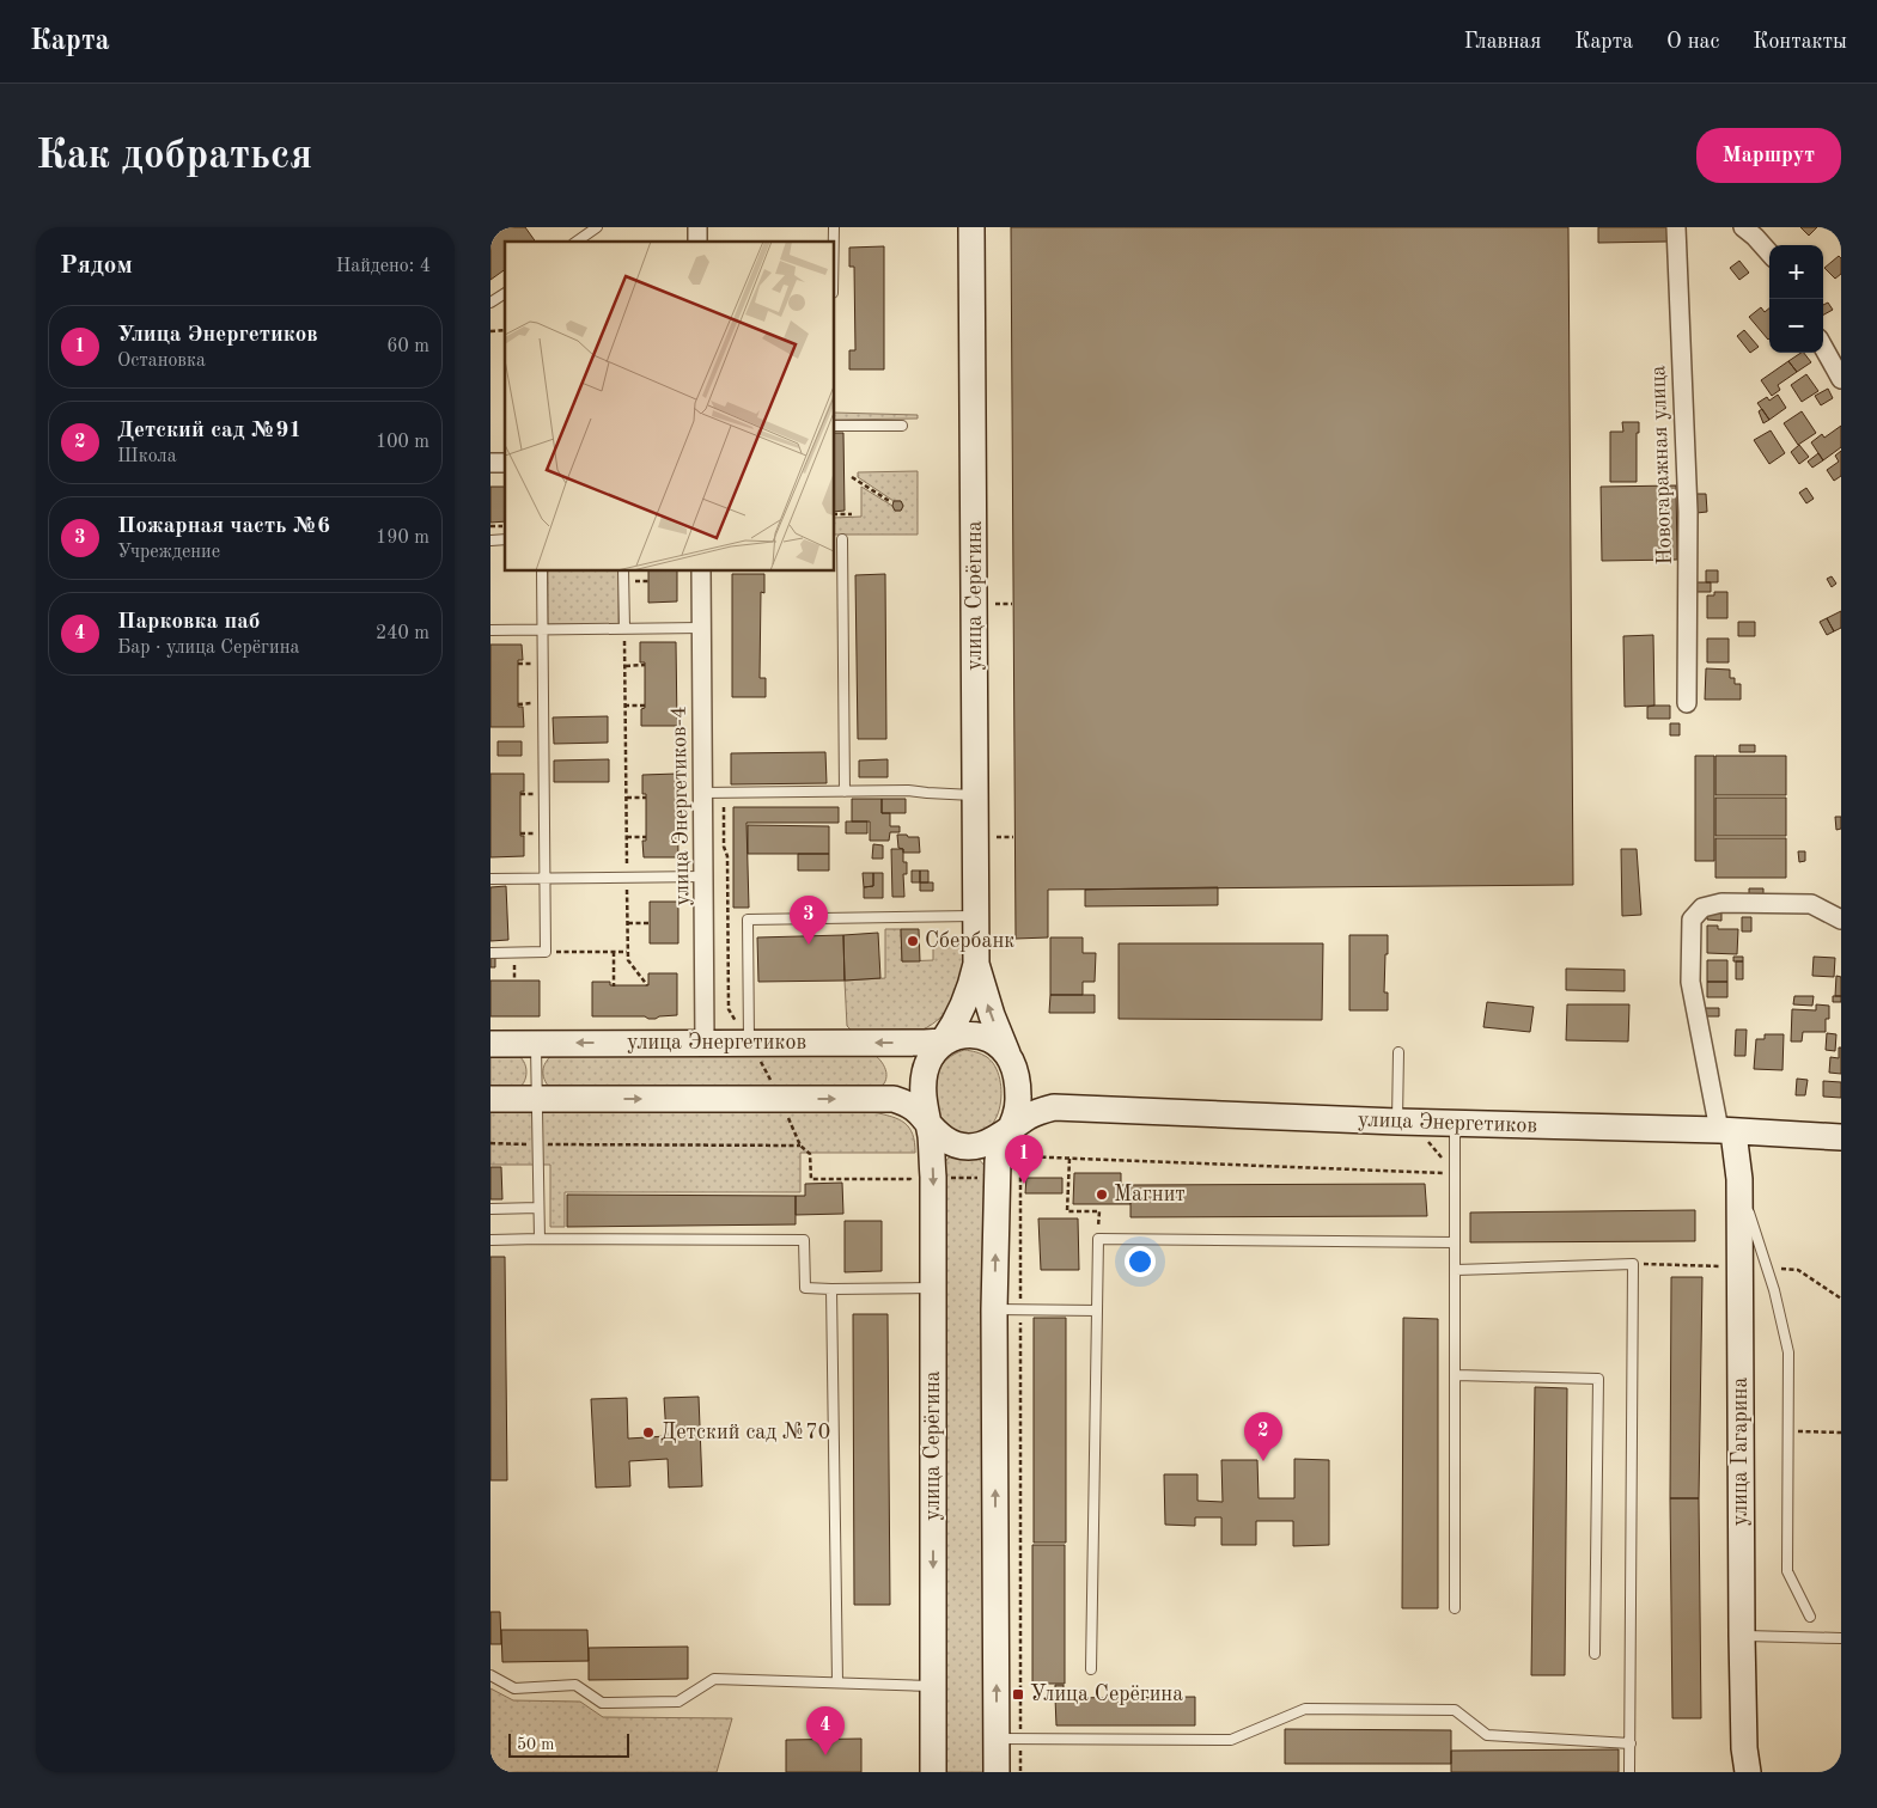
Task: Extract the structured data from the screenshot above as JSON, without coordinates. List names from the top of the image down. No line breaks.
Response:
{"streets":{"main road":["улица Серёгина","улица Энергетиков","улица Гагарина"],"street":["Новогаражная улица","улица Энергетиков-4"]},"crossings":[["улица Серёгина","улица Энергетиков"],["улица Энергетиков-4","улица Энергетиков"],["улица Энергетиков","улица Гагарина"]],"places":{"other":["Сбербанк","Магнит","Детский сад №70"],"transit":["Улица Серёгина"]},"scale_bar":"50 m","page":{"header":"Карта","nav":["Главная","Карта","О нас","Контакты"],"buttons":"Маршрут","title":"Как добраться","heading":["Рядом","Найдено: 4"],"map_buttons":["+","−"],"list":[{"mark":"1","name":"Улица Энергетиков","note":"Остановка","value":"60 m"},{"mark":"2","name":"Детский сад №91","note":"Школа","value":"100 m"},{"mark":"3","name":"Пожарная часть №6","note":"Учреждение","value":"190 m"},{"mark":"4","name":"Парковка паб","note":"Бар · улица Серёгина","value":"240 m"}],"pins":["3","1","2","4"],"scale":"50 m"}}
